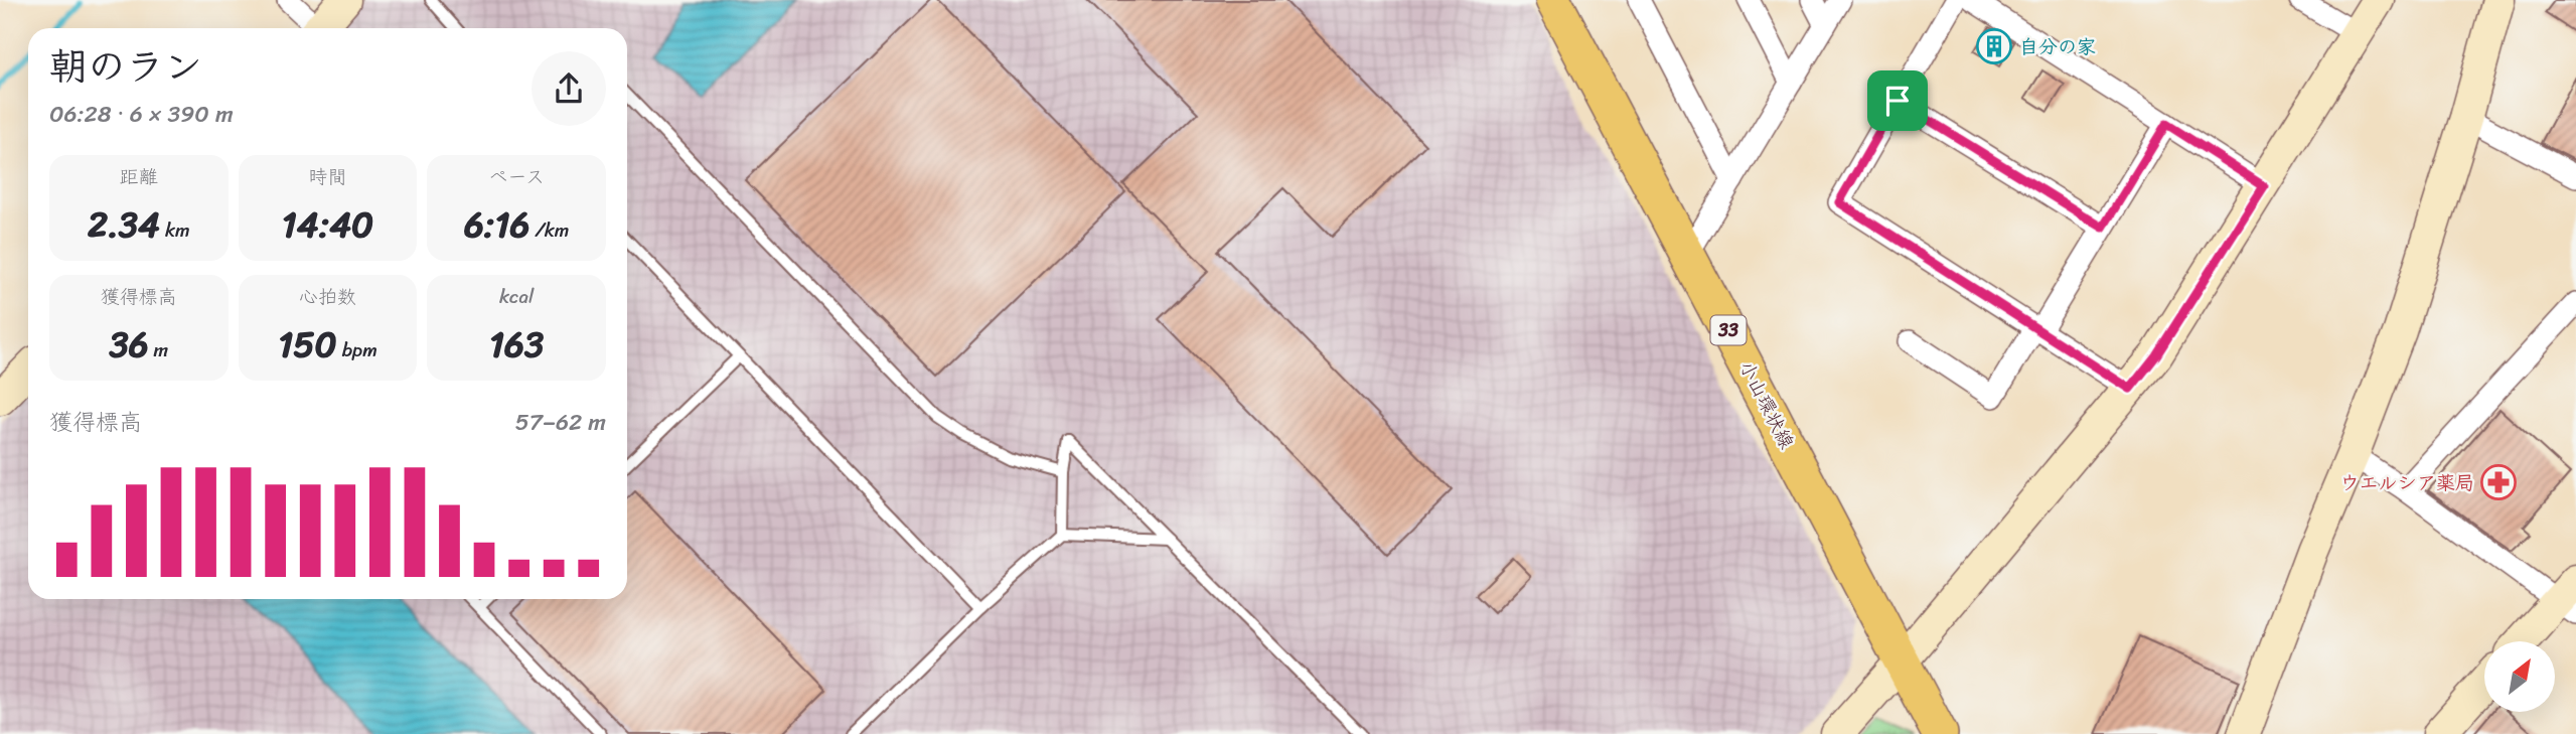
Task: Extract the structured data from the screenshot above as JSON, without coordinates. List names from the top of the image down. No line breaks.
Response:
{"streets":{"main road":["33","小山環状線"]},"places":{"building":["自分の家"],"pharmacy":["ウエルシア薬局"]},"north":"top right","page":{"heading":["朝のラン","06:28 · 6 × 390 m"],"stats":[["距離","2.34 km"],["時間","14:40"],["ペース","6:16 /km"],["獲得標高","36 m"],["心拍数","150 bpm"],["kcal","163"]],"chart":["獲得標高","57–62 m"]}}
